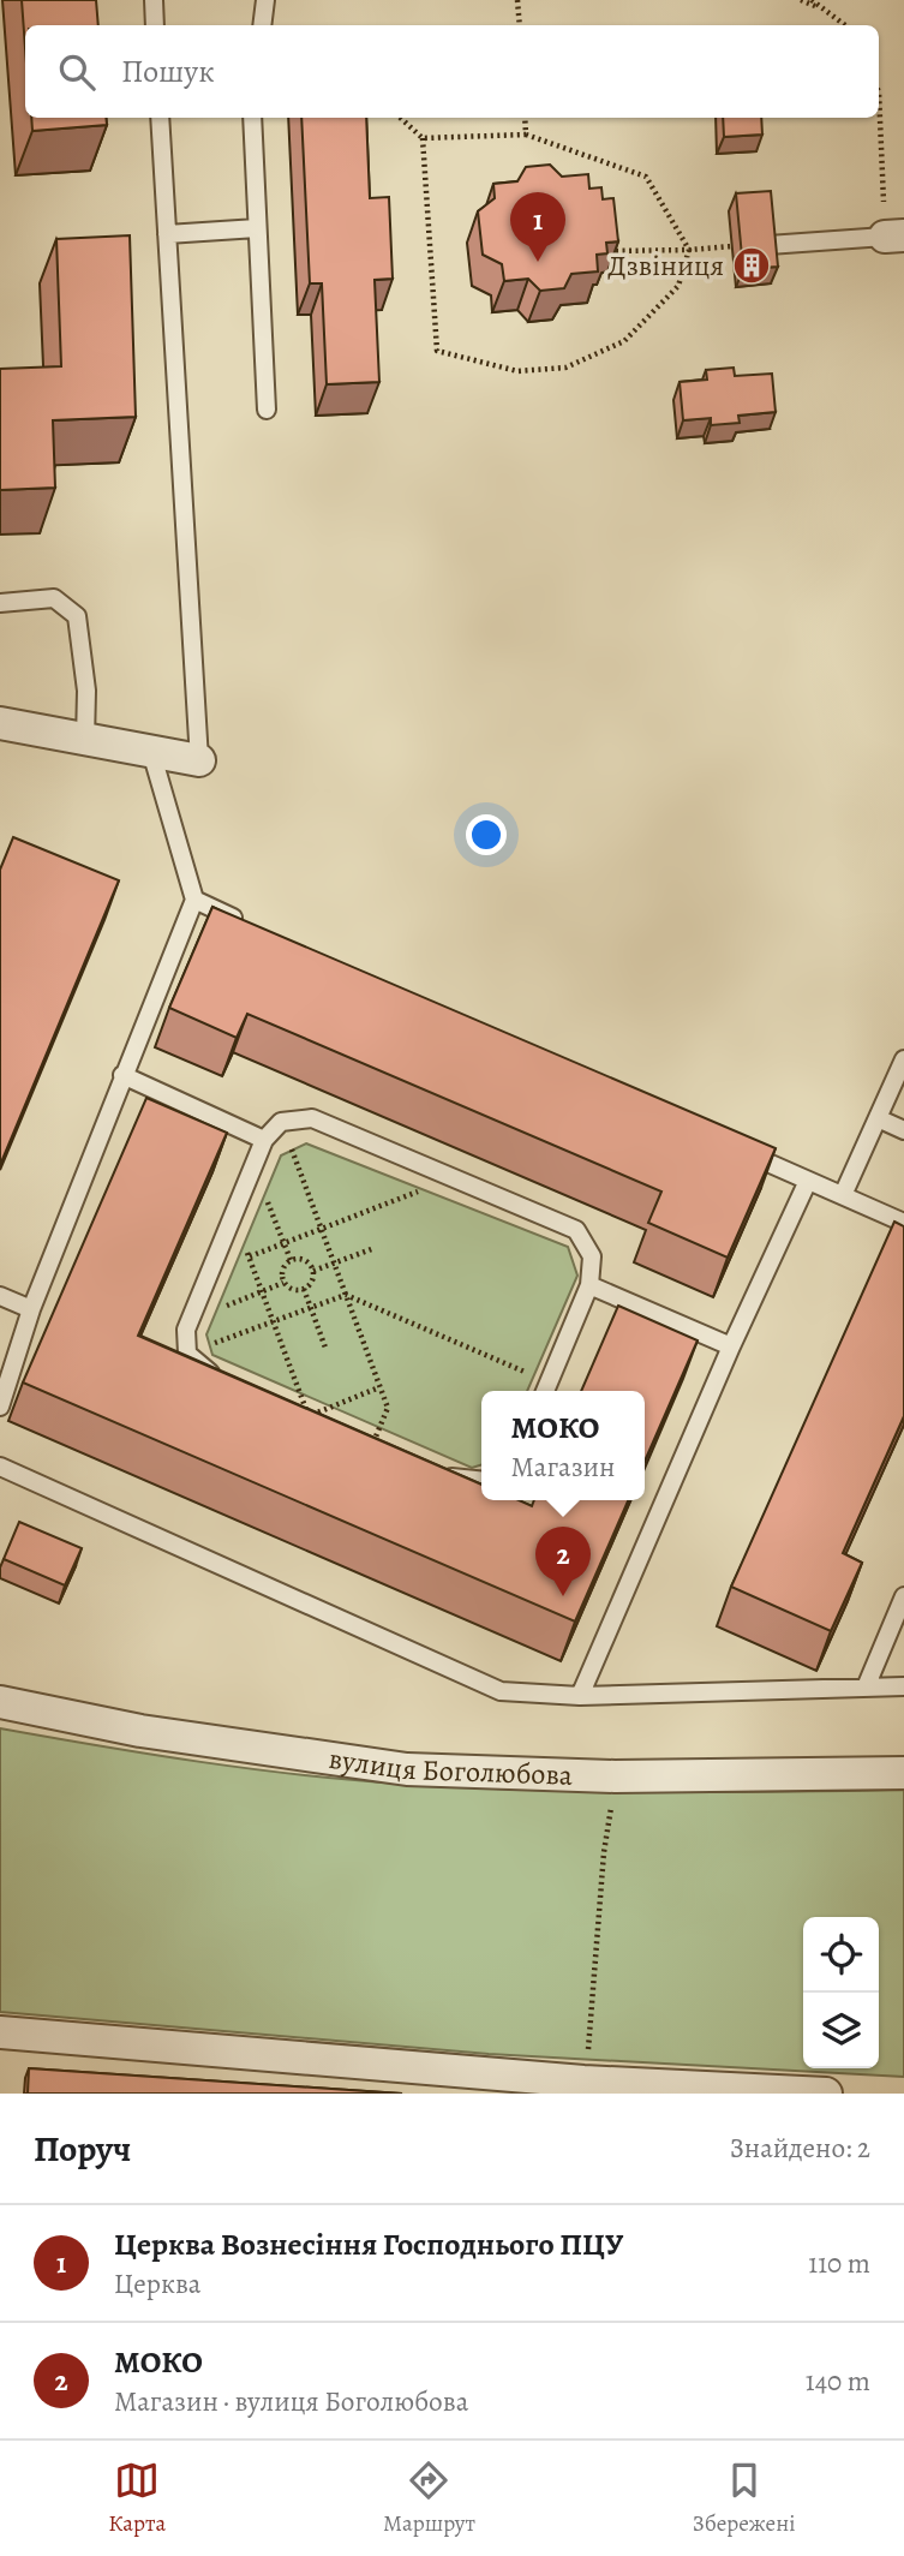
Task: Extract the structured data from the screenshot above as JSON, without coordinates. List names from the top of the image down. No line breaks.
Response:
{"streets":{"street":["вулиця Боголюбова"]},"places":{"building":["Дзвіниця"]},"page":{"search":"Пошук","pins":["1","2"],"popup":["МОКО","Магазин"],"heading":["Поруч","Знайдено: 2"],"list":[{"mark":"1","name":"Церква Вознесіння Господнього ПЦУ","note":"Церква","value":"110 m"},{"mark":"2","name":"МОКО","note":"Магазин · вулиця Боголюбова","value":"140 m"}],"nav":["Карта","Маршрут","Збережені"]}}
